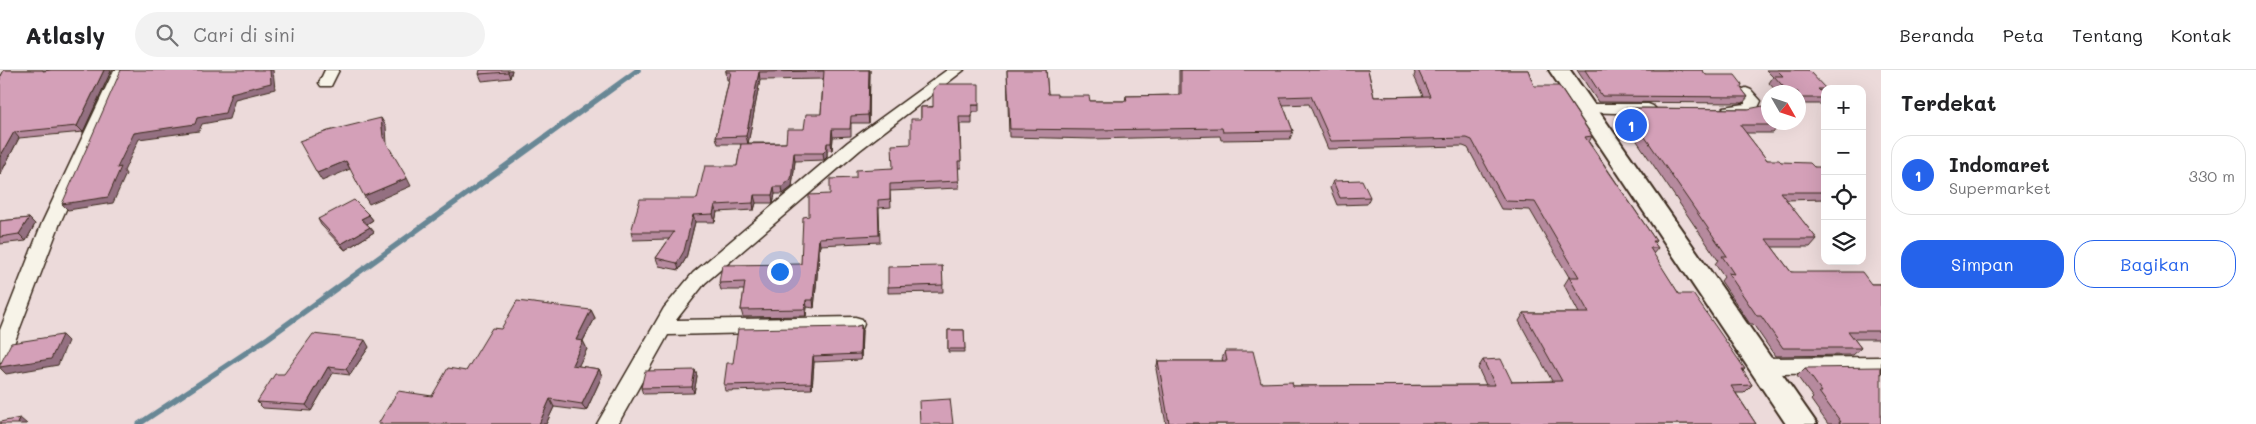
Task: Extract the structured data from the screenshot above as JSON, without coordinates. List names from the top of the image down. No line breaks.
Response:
{"north":"bottom right","page":{"header":"Atlasly","search":"Cari di sini","nav":["Beranda","Peta","Tentang","Kontak"],"heading":"Terdekat","map_buttons":["+","−"],"pins":"1","list":[{"mark":"1","name":"Indomaret","note":"Supermarket","value":"330 m"}],"buttons":["Simpan","Bagikan"]}}
